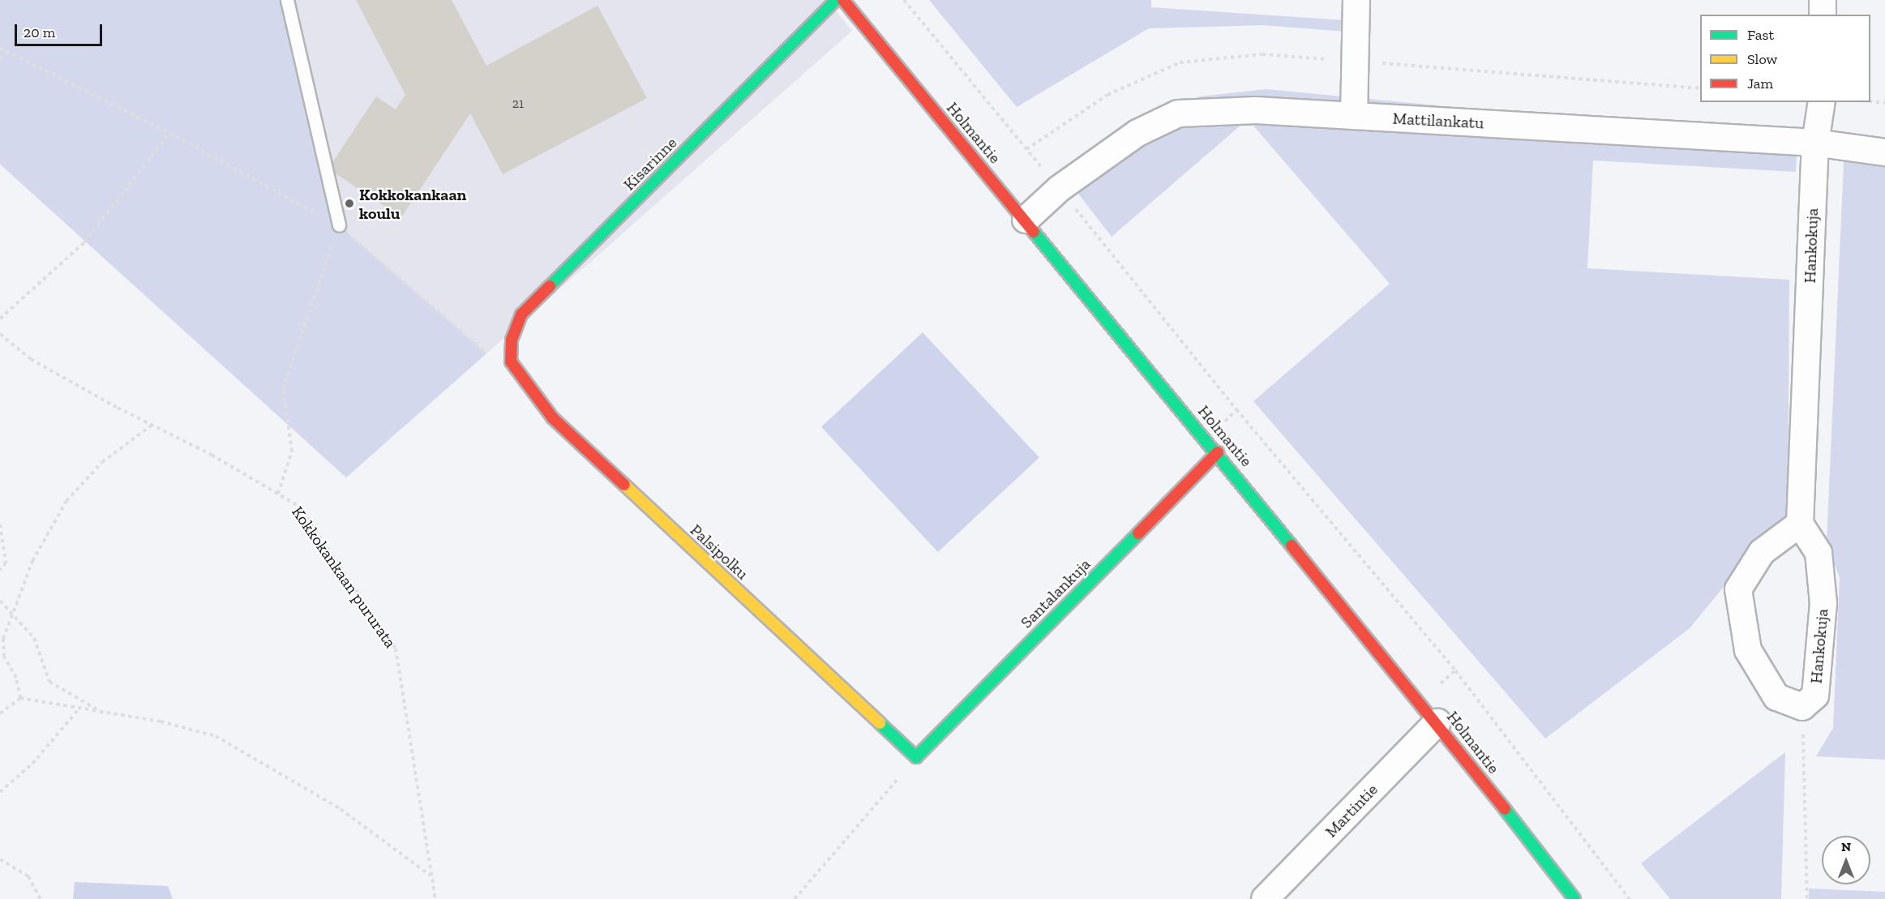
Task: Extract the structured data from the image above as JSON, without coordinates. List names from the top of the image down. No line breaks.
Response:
{"streets":{"street":["Mattilankatu","Holmantie","Kisarinne","Hankokuja","Palsipolku","Santalankuja","Martintie"],"path":["Kokkokankaan pururata"]},"crossings":[["Mattilankatu","Holmantie"],["Mattilankatu","Hankokuja"],["Holmantie","Santalankuja"],["Holmantie","Martintie"],["Kisarinne","Palsipolku"],["Palsipolku","Santalankuja"]],"places":["Kokkokankaan koulu"],"house_numbers":["21"],"legend":["Fast","Slow","Jam"],"scale_bar":"20 m","north":"top"}
